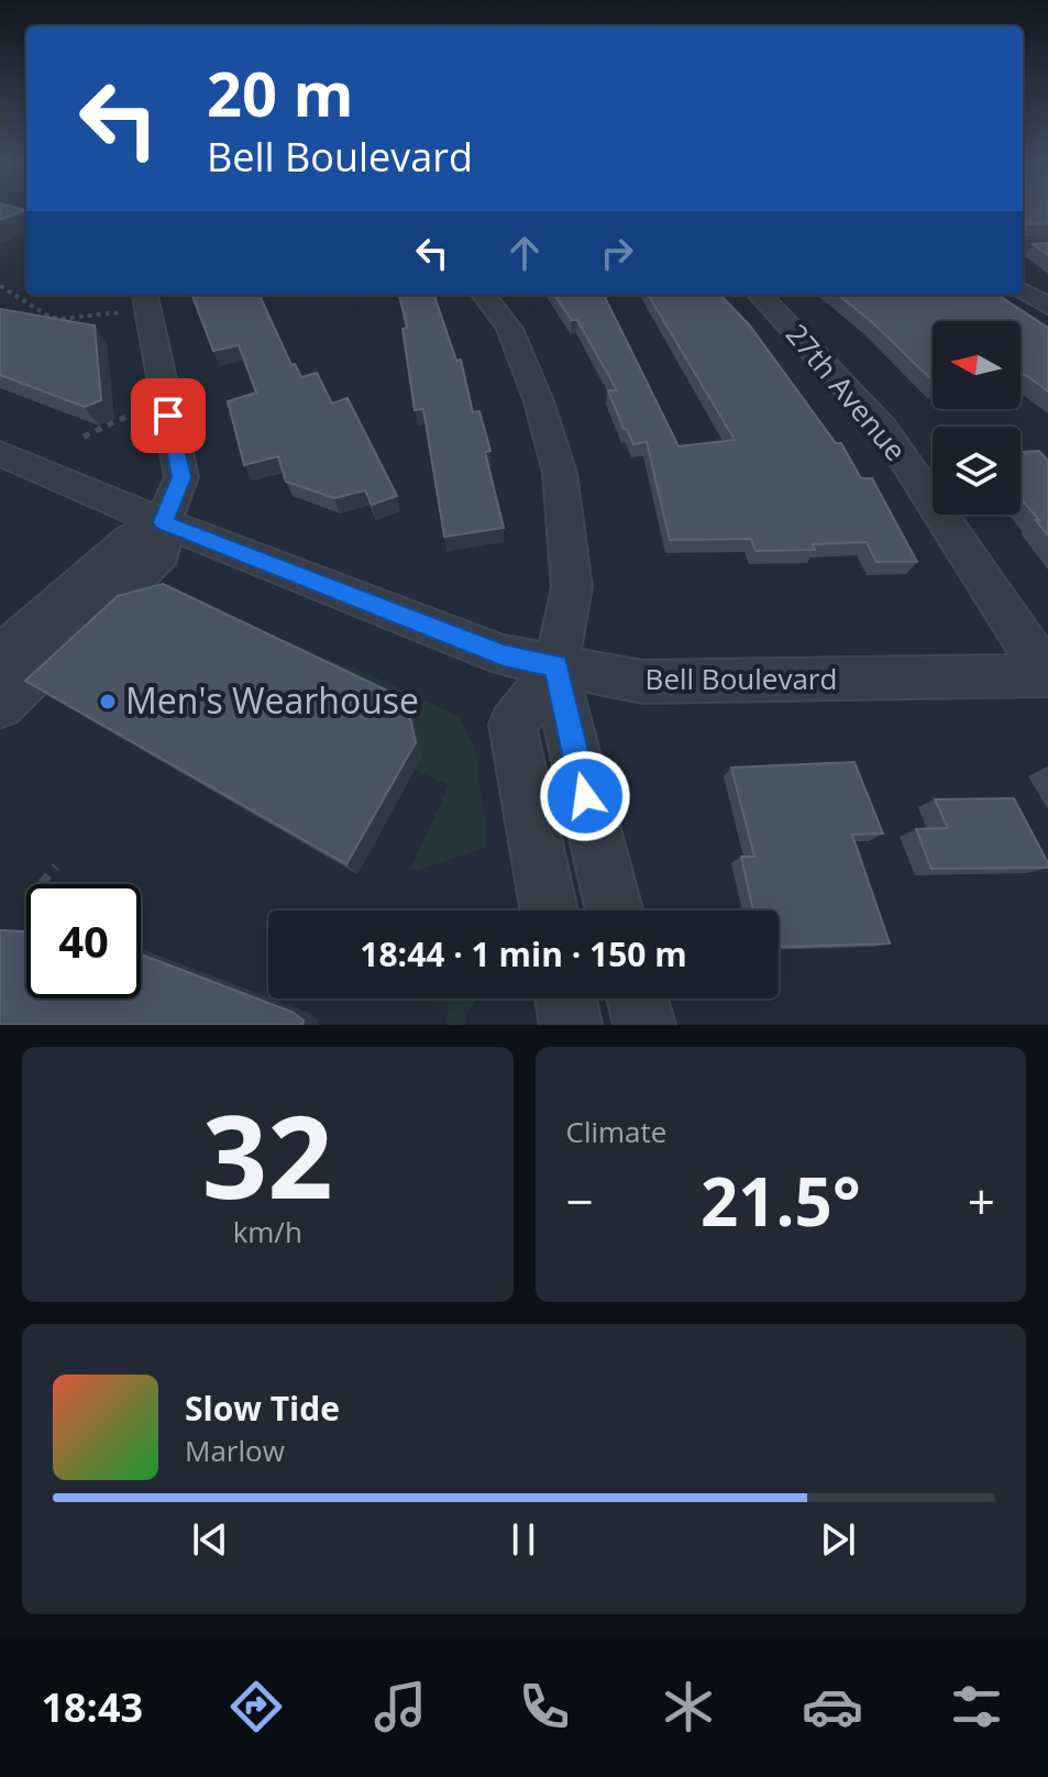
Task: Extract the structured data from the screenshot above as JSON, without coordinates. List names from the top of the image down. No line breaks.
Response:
{"streets":{"street":["27th Avenue","Bell Boulevard"]},"crossings":[["27th Avenue","Bell Boulevard"]],"places":["Men's Wearhouse"],"north":"left","page":{"turn":["20 m","Bell Boulevard"],"limit":"40","trip":"18:44 · 1 min · 150 m","tile":[["32","km/h"],"Climate"],"heat":["−","21.5°","+"],"song":["Slow Tide","Marlow"],"tabs":"18:43"}}
